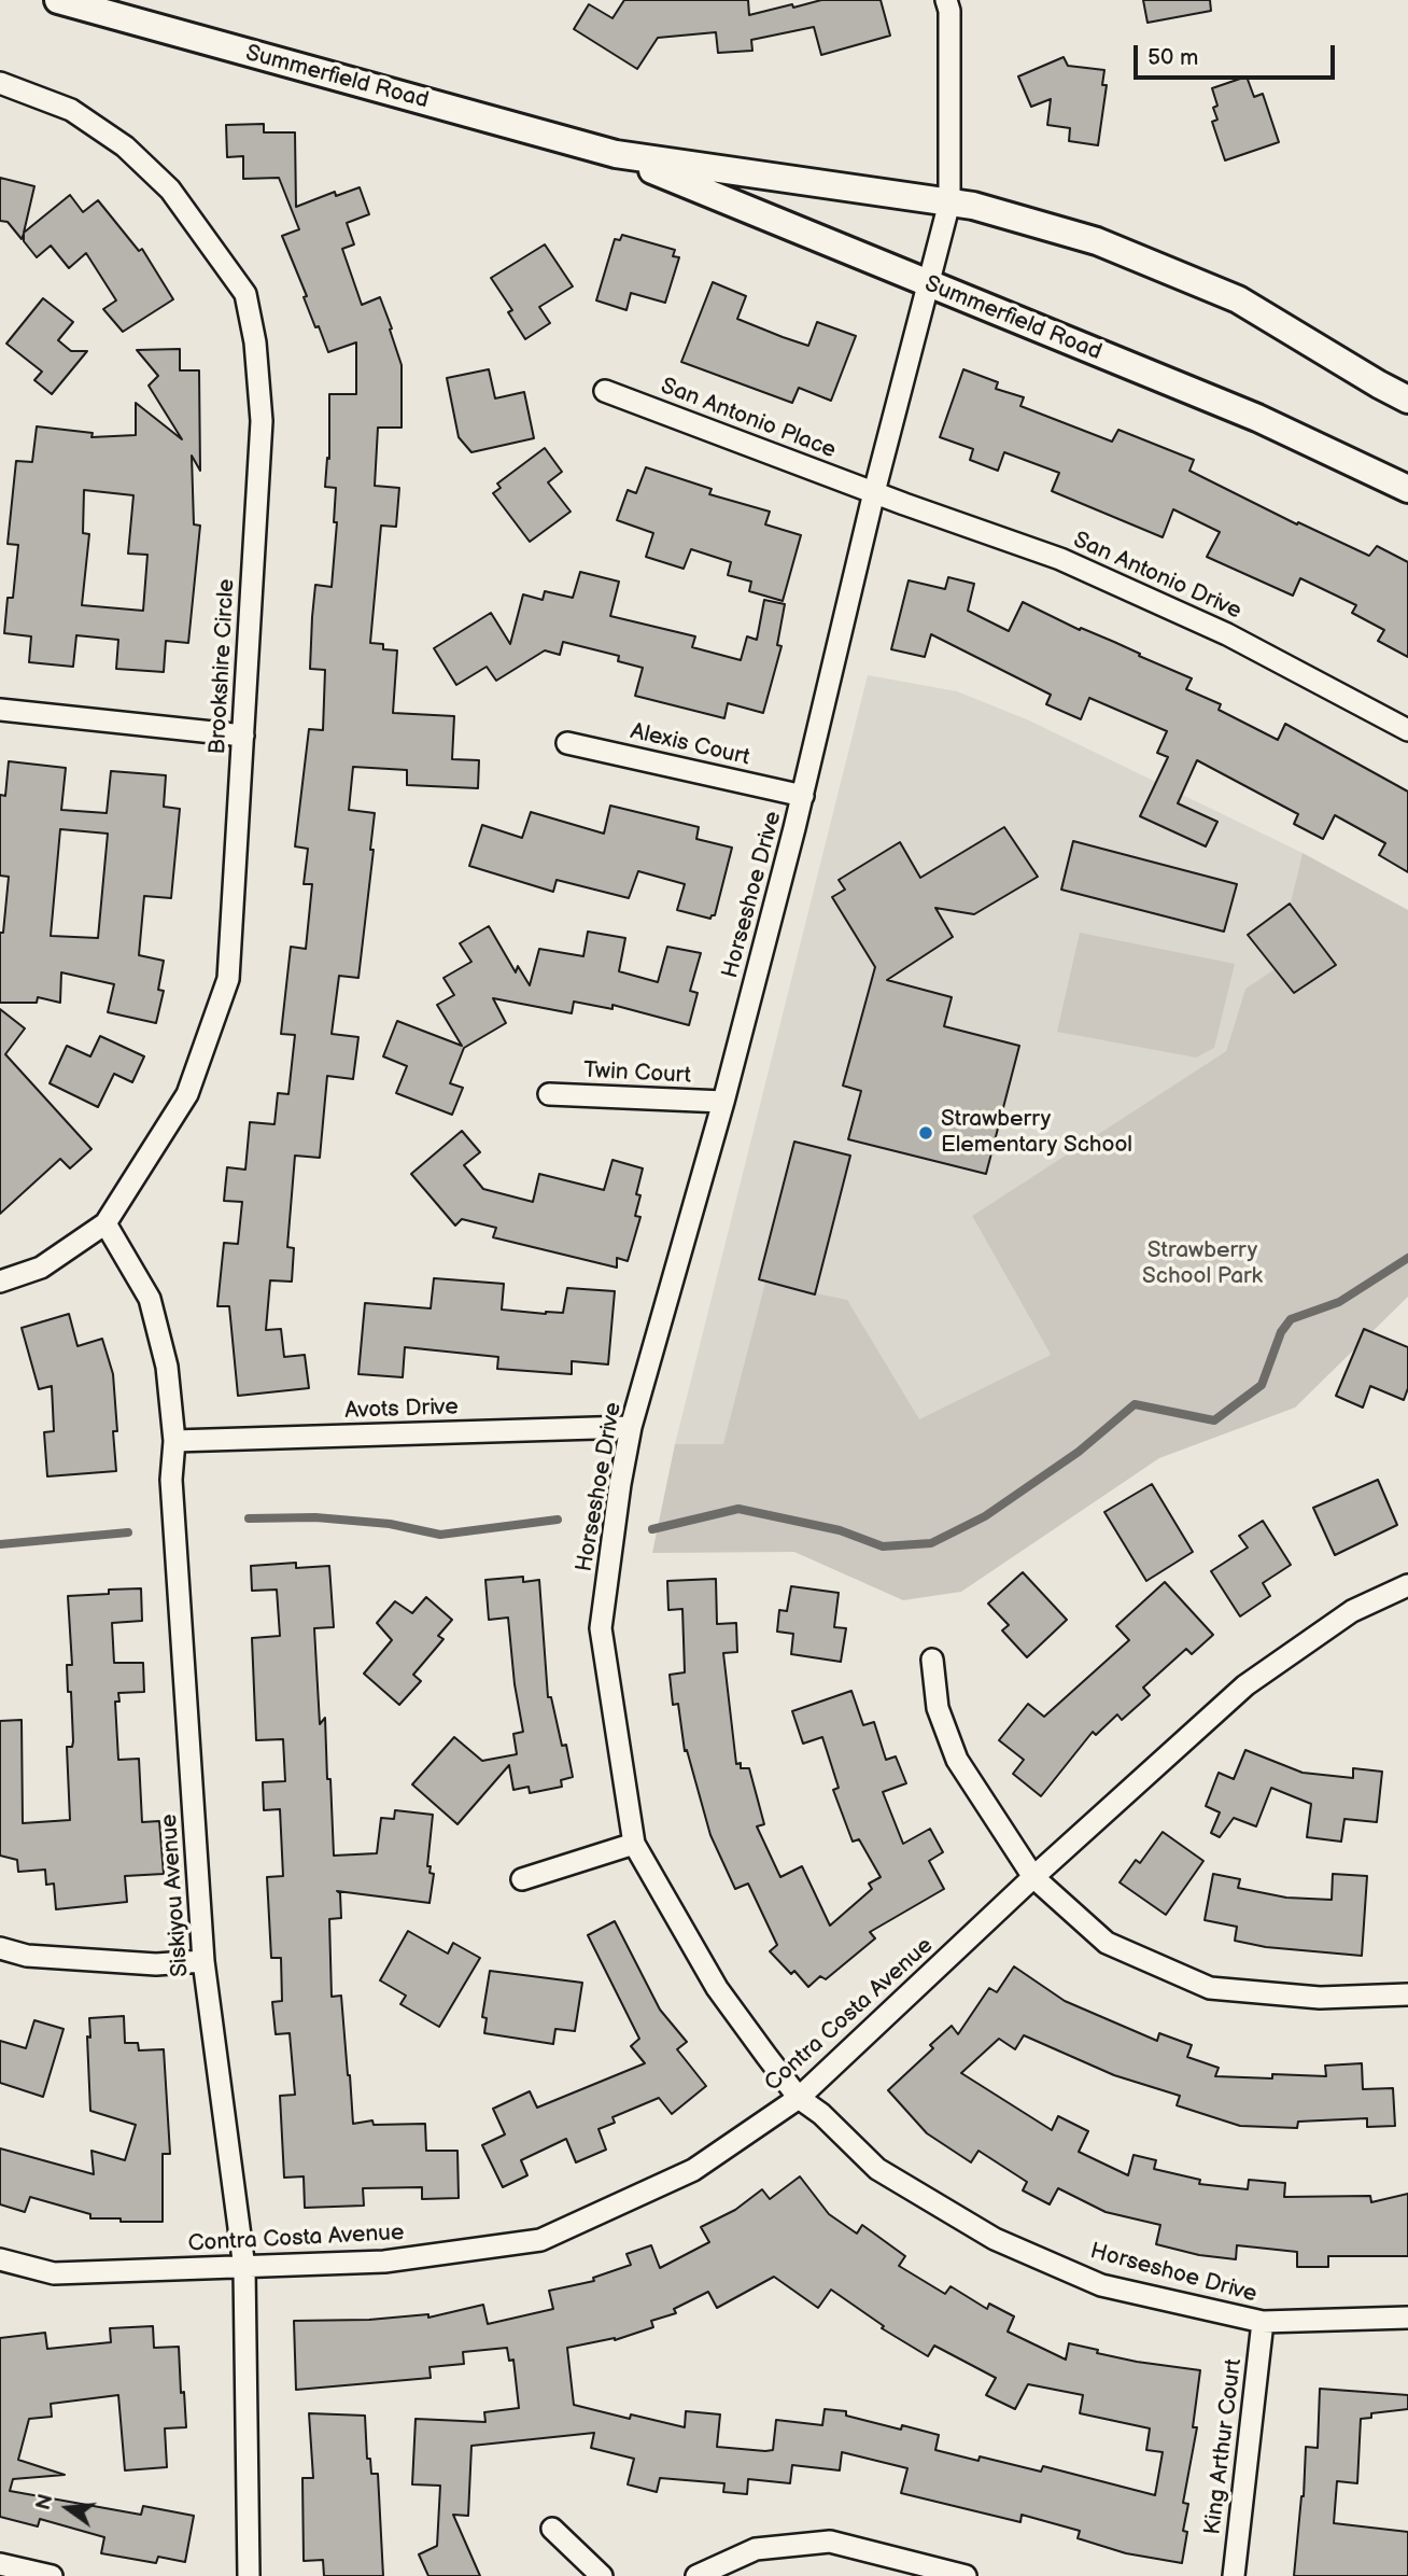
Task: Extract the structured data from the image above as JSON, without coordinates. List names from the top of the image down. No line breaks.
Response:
{"streets":{"street":["Summerfield Road","San Antonio Place","San Antonio Drive","Brookshire Circle","Alexis Court","Horseshoe Drive","Twin Court","Avots Drive","Siskiyou Avenue","Contra Costa Avenue","King Arthur Court"]},"crossings":[["Summerfield Road","Horseshoe Drive"],["San Antonio Place","San Antonio Drive"],["San Antonio Place","Horseshoe Drive"],["San Antonio Drive","Horseshoe Drive"],["Brookshire Circle","Siskiyou Avenue"],["Alexis Court","Horseshoe Drive"],["Horseshoe Drive","Twin Court"],["Horseshoe Drive","Avots Drive"],["Horseshoe Drive","Contra Costa Avenue"],["Horseshoe Drive","King Arthur Court"],["Avots Drive","Siskiyou Avenue"],["Siskiyou Avenue","Contra Costa Avenue"]],"parks":["Strawberry School Park"],"places":["Strawberry Elementary School"],"scale_bar":"50 m","north":"left"}
